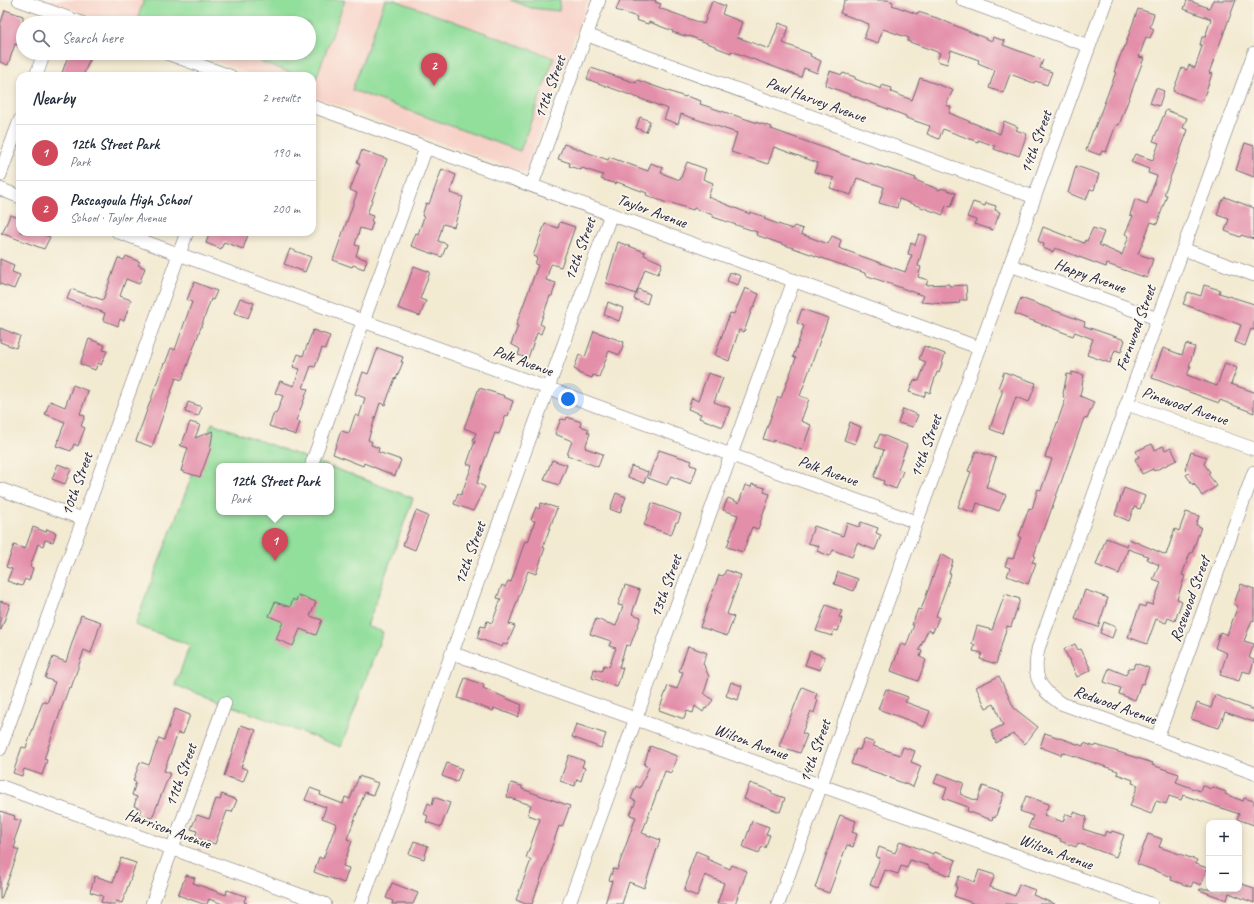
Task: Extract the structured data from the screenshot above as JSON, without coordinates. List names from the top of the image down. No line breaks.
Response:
{"streets":{"street":["11th Street","Paul Harvey Avenue","14th Street","Taylor Avenue","12th Street","Happy Avenue","Fernwood Street","Polk Avenue","Pinewood Avenue","10th Street","13th Street","Rosewood Street","Redwood Avenue","Wilson Avenue","Harrison Avenue"]},"crossings":[["11th Street","Paul Harvey Avenue"],["11th Street","Taylor Avenue"],["11th Street","Harrison Avenue"],["Paul Harvey Avenue","14th Street"],["14th Street","Taylor Avenue"],["14th Street","Happy Avenue"],["14th Street","Polk Avenue"],["14th Street","Wilson Avenue"],["Taylor Avenue","12th Street"],["Taylor Avenue","13th Street"],["12th Street","Polk Avenue"],["12th Street","Wilson Avenue"],["Happy Avenue","Fernwood Street"],["Fernwood Street","Pinewood Avenue"],["Fernwood Street","Redwood Avenue"],["Polk Avenue","10th Street"],["Polk Avenue","13th Street"],["13th Street","Wilson Avenue"],["Rosewood Street","Redwood Avenue"]],"page":{"search":"Search here","pins":["2","1"],"heading":["Nearby","2 results"],"list":[{"mark":"1","name":"12th Street Park","note":"Park","value":"190 m"},{"mark":"2","name":"Pascagoula High School","note":"School · Taylor Avenue","value":"200 m"}],"popup":["12th Street Park","Park"],"map_buttons":["+","−"]}}
